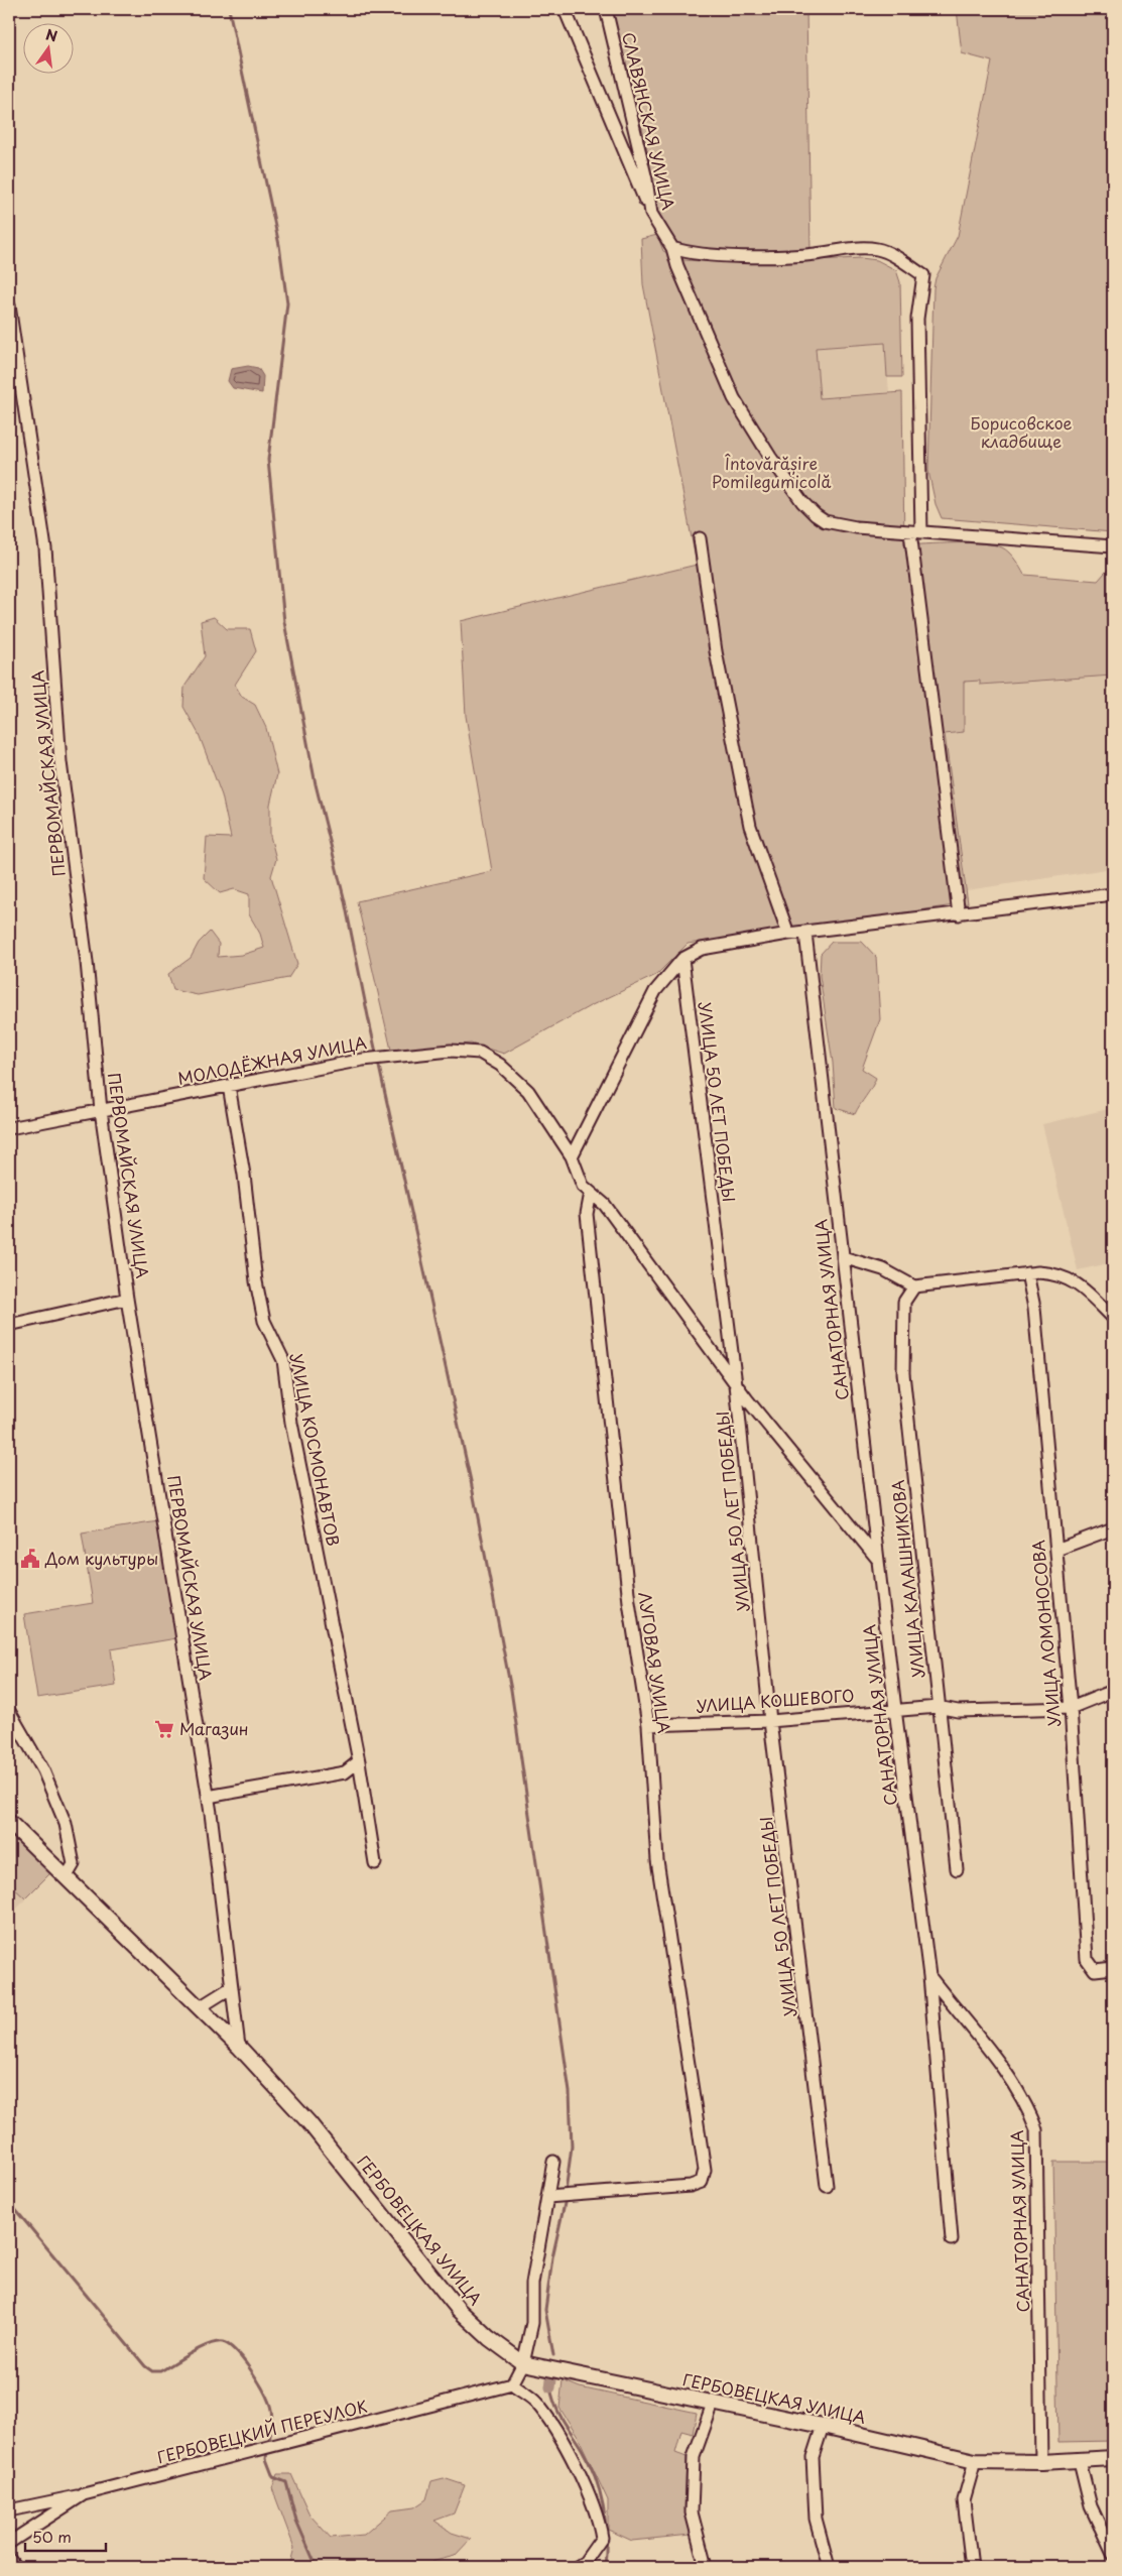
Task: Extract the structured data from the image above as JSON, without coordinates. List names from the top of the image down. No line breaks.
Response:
{"streets":{"street":["СЛАВЯНСКАЯ УЛИЦА","ПЕРВОМАЙСКАЯ УЛИЦА","МОЛОДЁЖНАЯ УЛИЦА","УЛИЦА 50 ЛЕТ ПОБЕДЫ","САНАТОРНАЯ УЛИЦА","УЛИЦА КОСМОНАВТОВ","УЛИЦА КАЛАШНИКОВА","УЛИЦА ЛОМОНОСОВА","ЛУГОВАЯ УЛИЦА","УЛИЦА КОШЕВОГО","ГЕРБОВЕЦКАЯ УЛИЦА","ГЕРБОВЕЦКИЙ ПЕРЕУЛОК"]},"crossings":[["ПЕРВОМАЙСКАЯ УЛИЦА","МОЛОДЁЖНАЯ УЛИЦА"],["ПЕРВОМАЙСКАЯ УЛИЦА","ГЕРБОВЕЦКАЯ УЛИЦА"],["МОЛОДЁЖНАЯ УЛИЦА","УЛИЦА 50 ЛЕТ ПОБЕДЫ"],["МОЛОДЁЖНАЯ УЛИЦА","САНАТОРНАЯ УЛИЦА"],["МОЛОДЁЖНАЯ УЛИЦА","УЛИЦА КОСМОНАВТОВ"],["МОЛОДЁЖНАЯ УЛИЦА","ЛУГОВАЯ УЛИЦА"],["УЛИЦА 50 ЛЕТ ПОБЕДЫ","УЛИЦА КОШЕВОГО"],["САНАТОРНАЯ УЛИЦА","УЛИЦА КОШЕВОГО"],["САНАТОРНАЯ УЛИЦА","ГЕРБОВЕЦКАЯ УЛИЦА"],["УЛИЦА КАЛАШНИКОВА","УЛИЦА КОШЕВОГО"],["УЛИЦА ЛОМОНОСОВА","УЛИЦА КОШЕВОГО"],["ЛУГОВАЯ УЛИЦА","УЛИЦА КОШЕВОГО"]],"parks":["Борисовское кладбище","Întovărășire Pomilegumicolă"],"places":{"public building":["Дом культуры"],"supermarket":["Магазин"]},"scale_bar":"50 m","north":"top"}
